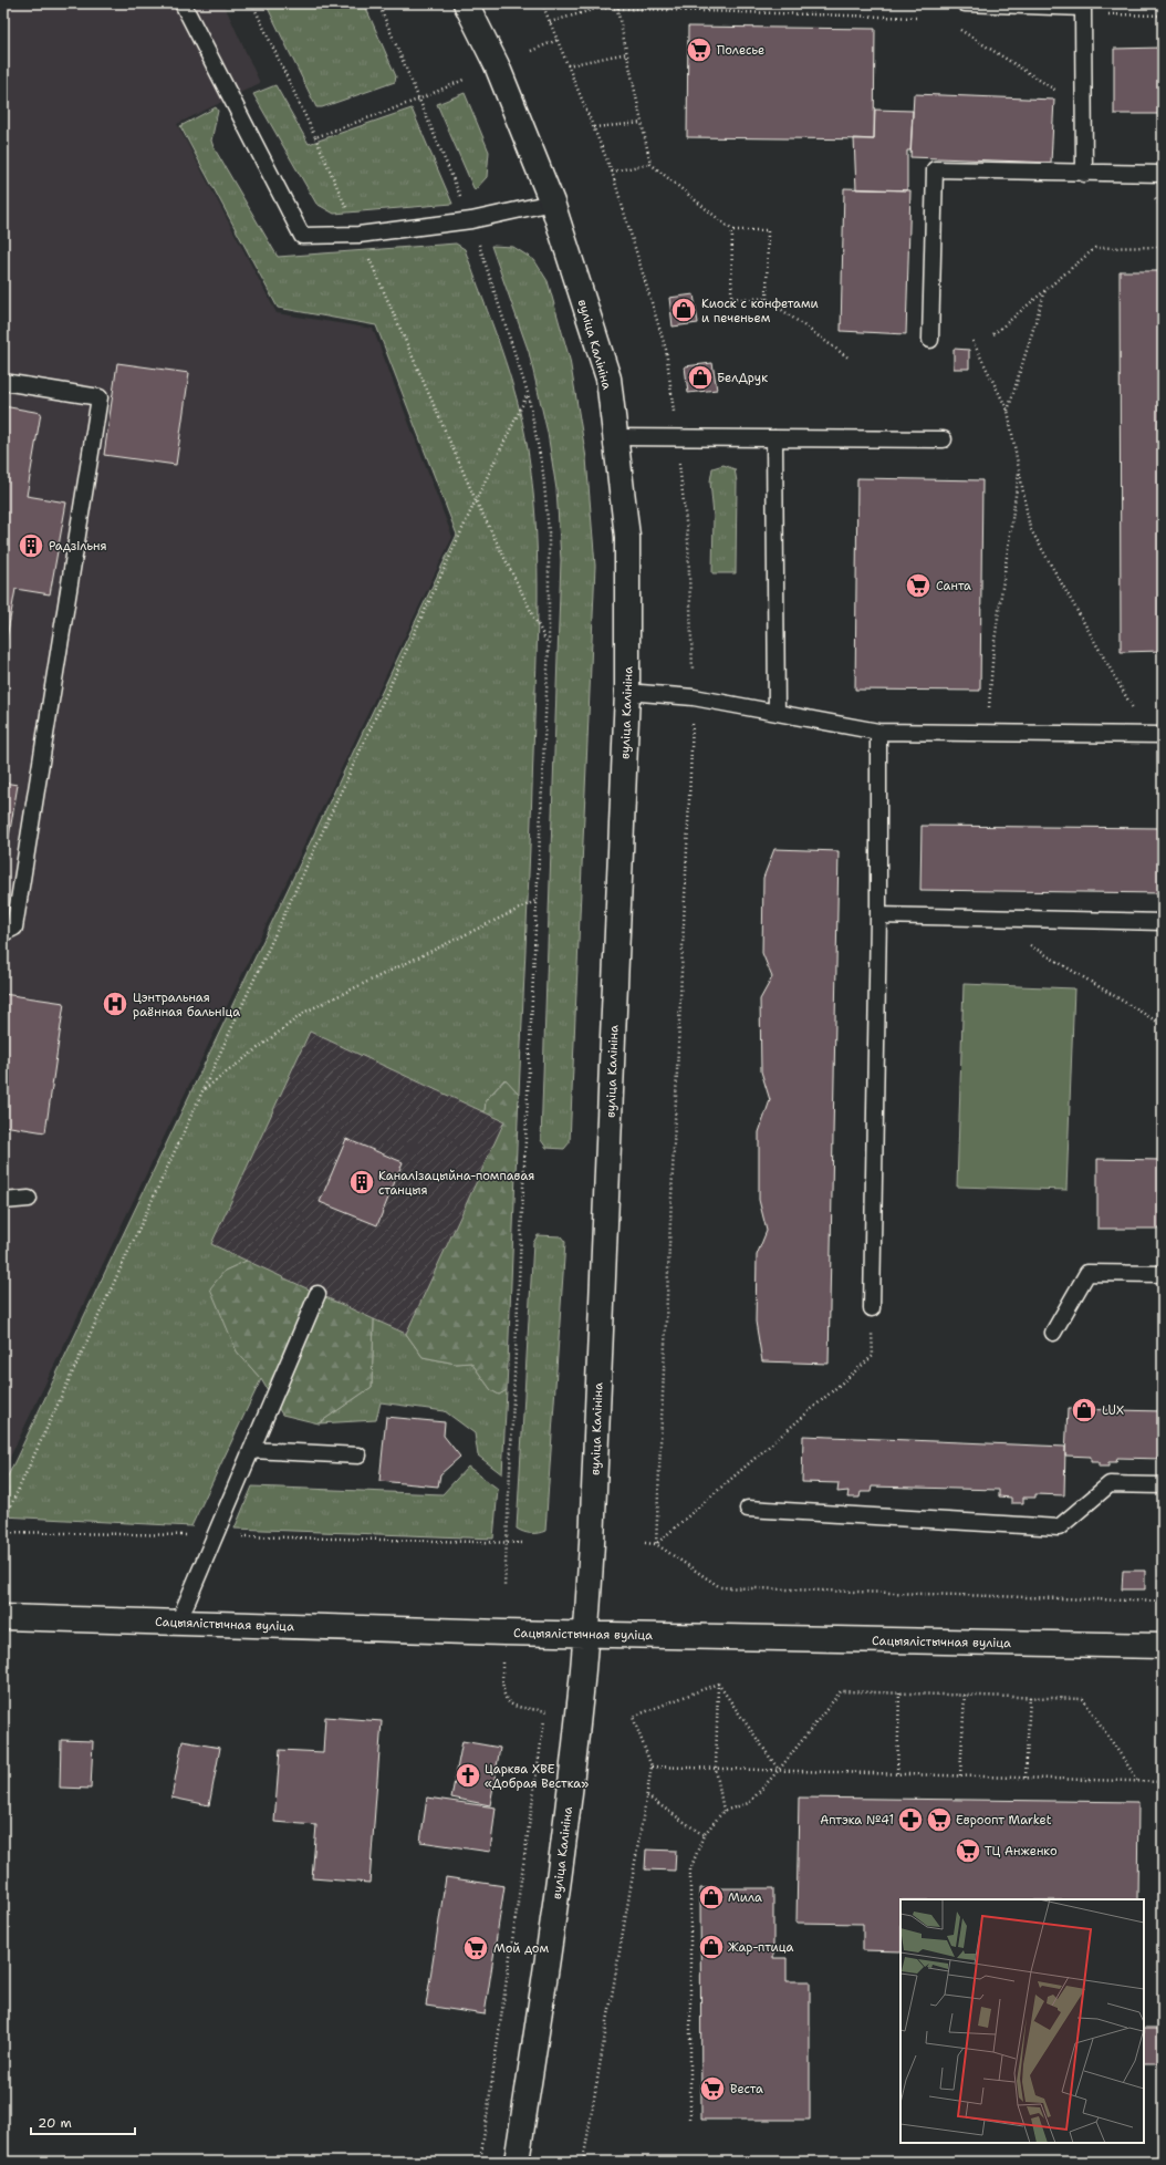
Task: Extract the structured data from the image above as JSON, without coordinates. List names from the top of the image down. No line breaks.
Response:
{"streets":{"main road":["вуліца Калініна","Сацыялістычная вуліца"]},"crossings":[["вуліца Калініна","Сацыялістычная вуліца"]],"places":{"supermarket":["Полесье","Санта","Евроопт Market","ТЦ Анженко","Мой дом","Веста"],"shop":["Киоск с конфетами и печеньем","БелДрук","LUX","Мила","Жар-птица"],"building":["Радзільня","Каналізацыйна-помпавая станцыя"],"hospital":["Цэнтральная раённая бальніца"],"church":["Царква ХВЕ «Добрая Вестка»"],"pharmacy":["Аптэка №41"]},"scale_bar":"20 m"}
